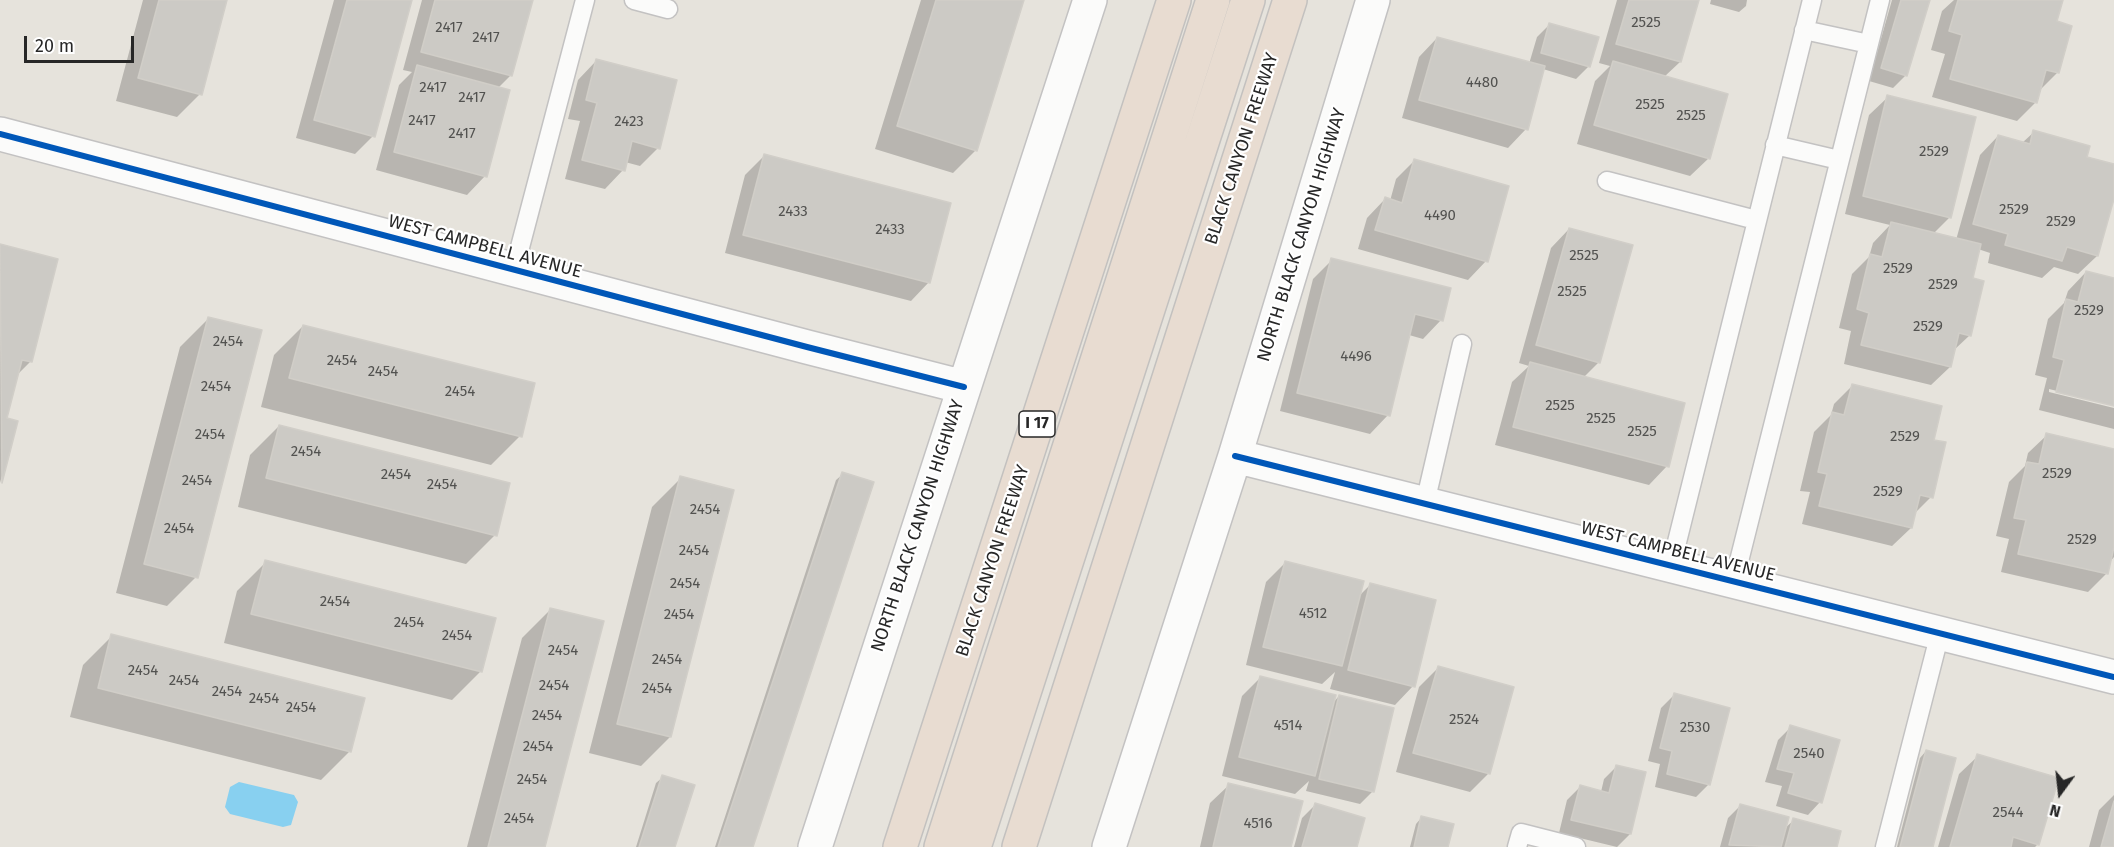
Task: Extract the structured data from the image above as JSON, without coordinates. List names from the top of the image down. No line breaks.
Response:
{"streets":{"highway":["BLACK CANYON FREEWAY","I 17"],"street":["NORTH BLACK CANYON HIGHWAY","WEST CAMPBELL AVENUE"]},"crossings":[["NORTH BLACK CANYON HIGHWAY","WEST CAMPBELL AVENUE"]],"house_numbers":["2525","2417","2417","4480","2417","2417","2525","2525","2417","2423","2417","2529","2529","2433","4490","2529","2433","2525","2529","2529","2525","2529","2529","2454","4496","2454","2454","2454","2454","2525","2525","2525","2454","2529","2454","2529","2454","2454","2454","2529","2454","2454","2529","2454","2454","2454","4512","2454","2454","2454","2454","2454","2454","2454","2454","2454","2454","2454","2454","2454","2524","4514","2530","2454","2540","2454","2544","2454","4516"],"scale_bar":"20 m","north":"bottom"}
